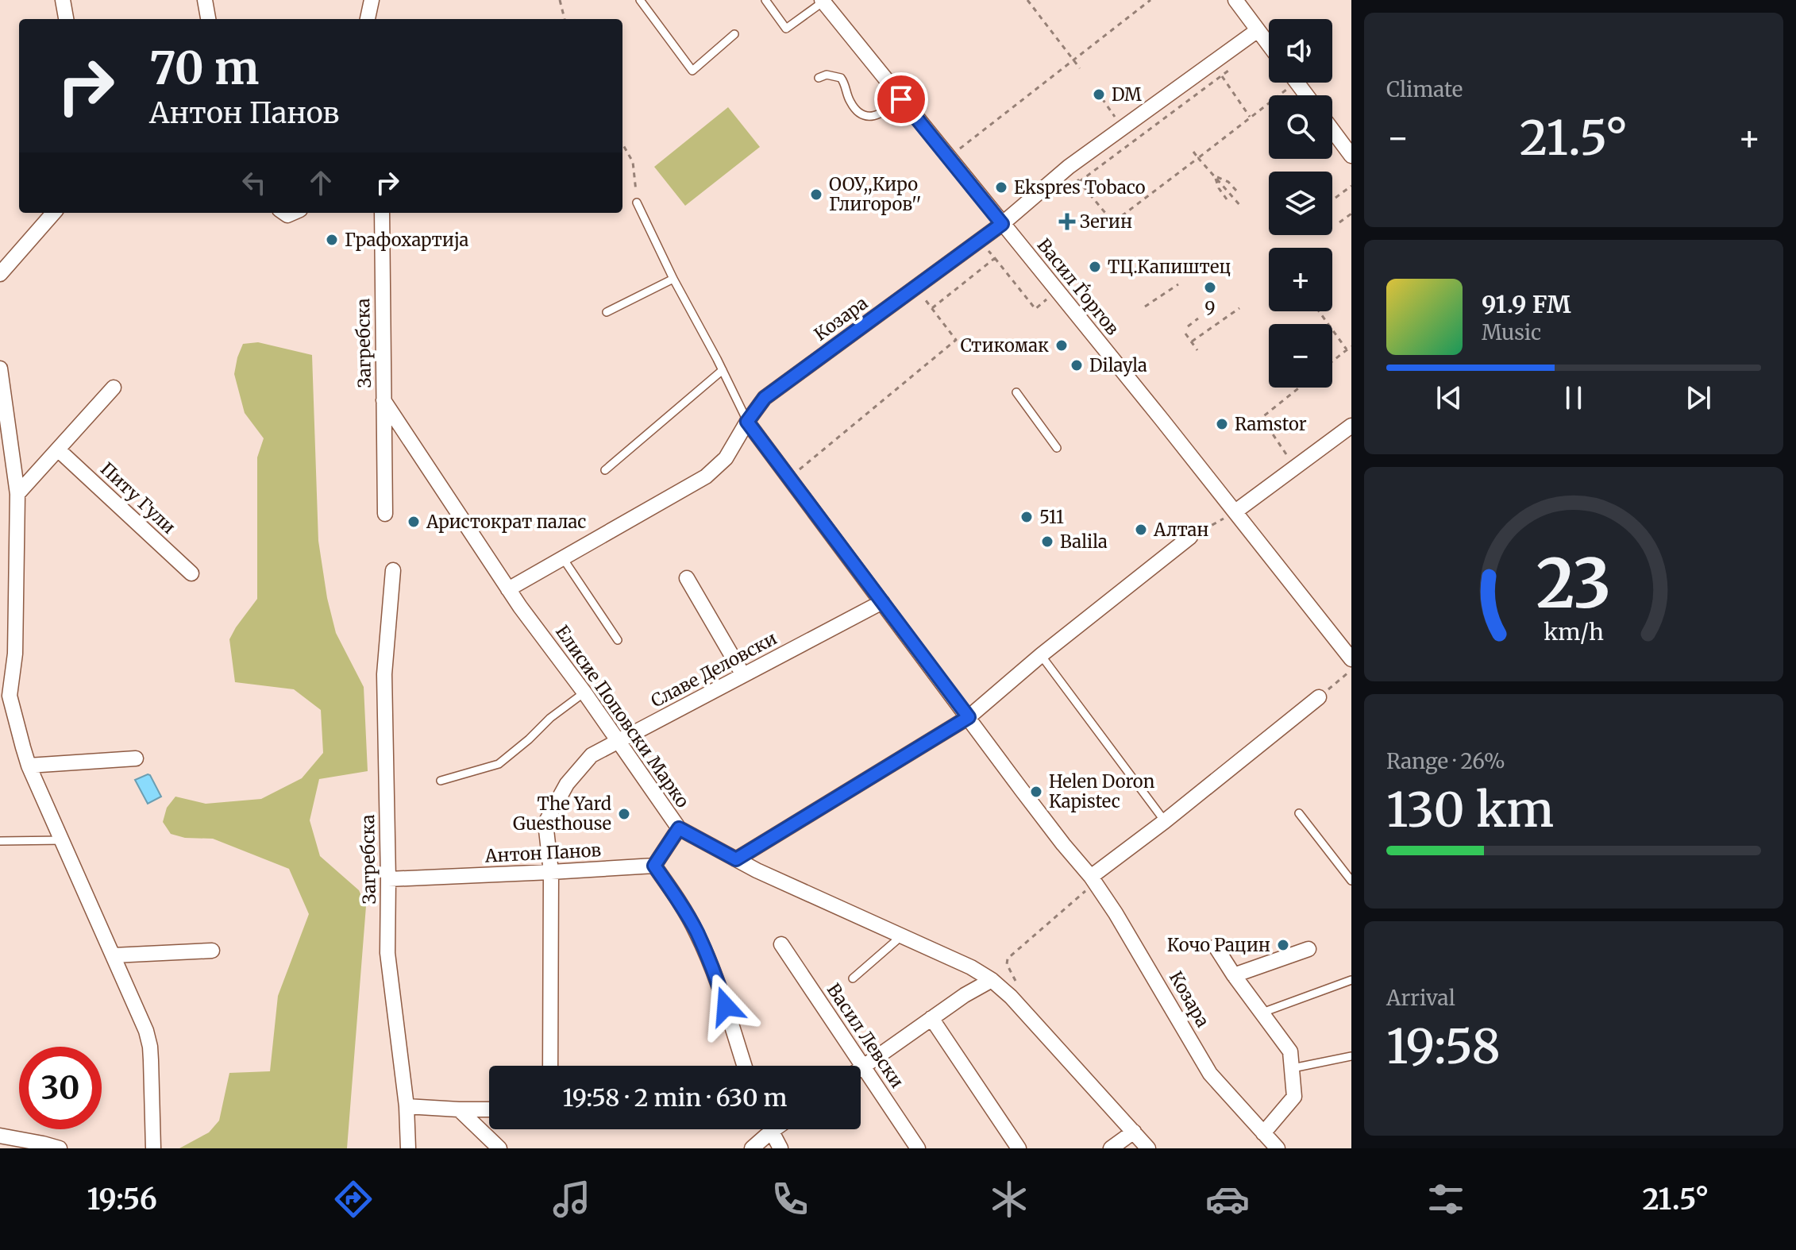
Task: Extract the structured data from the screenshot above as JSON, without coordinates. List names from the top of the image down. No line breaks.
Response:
{"streets":{"street":["Васил Ѓоргов","Козара","Загребска","Питу Гули","Славе Деловски","Елисие Поповски Марко","Антон Панов","Васил Левски"]},"crossings":[["Васил Ѓоргов","Козара"],["Козара","Славе Деловски"],["Загребска","Елисие Поповски Марко"],["Загребска","Антон Панов"],["Славе Деловски","Елисие Поповски Марко"],["Славе Деловски","Антон Панов"]],"places":{"other":["DM","Ekspres Tobaco","ООУ,,Киро Глигоров''","Графохартија","ТЦ.Капиштец","9","Стикомак","Dilayla","Ramstor","511","Аристократ палас","Алтан","Balila","Helen Doron Kapistec","The Yard Guesthouse","Кочо Рацин"],"health":["Зегин"]},"page":{"tile":["Climate",["Range · 26%","130 km"],["Arrival","19:58"]],"map_buttons":["+","−"],"turn":["70 m","Антон Панов"],"heat":["−","21.5°","+"],"song":["91.9 FM","Music"],"limit":"30","trip":"19:58 · 2 min · 630 m","tabs":["19:56","21.5°"],"gauge":["23","km/h"]}}
